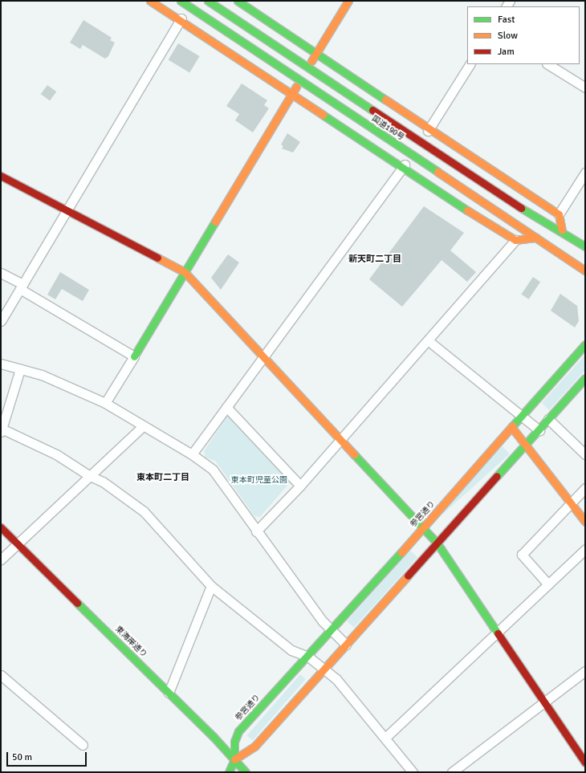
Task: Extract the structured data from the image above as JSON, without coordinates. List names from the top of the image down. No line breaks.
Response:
{"streets":{"main road":["国道190号","参宮通り","東海岸通り"]},"crossings":[["参宮通り","東海岸通り"]],"districts":["新天町二丁目","東本町二丁目"],"parks":["東本町児童公園"],"legend":["Fast","Slow","Jam"],"scale_bar":"50 m"}
